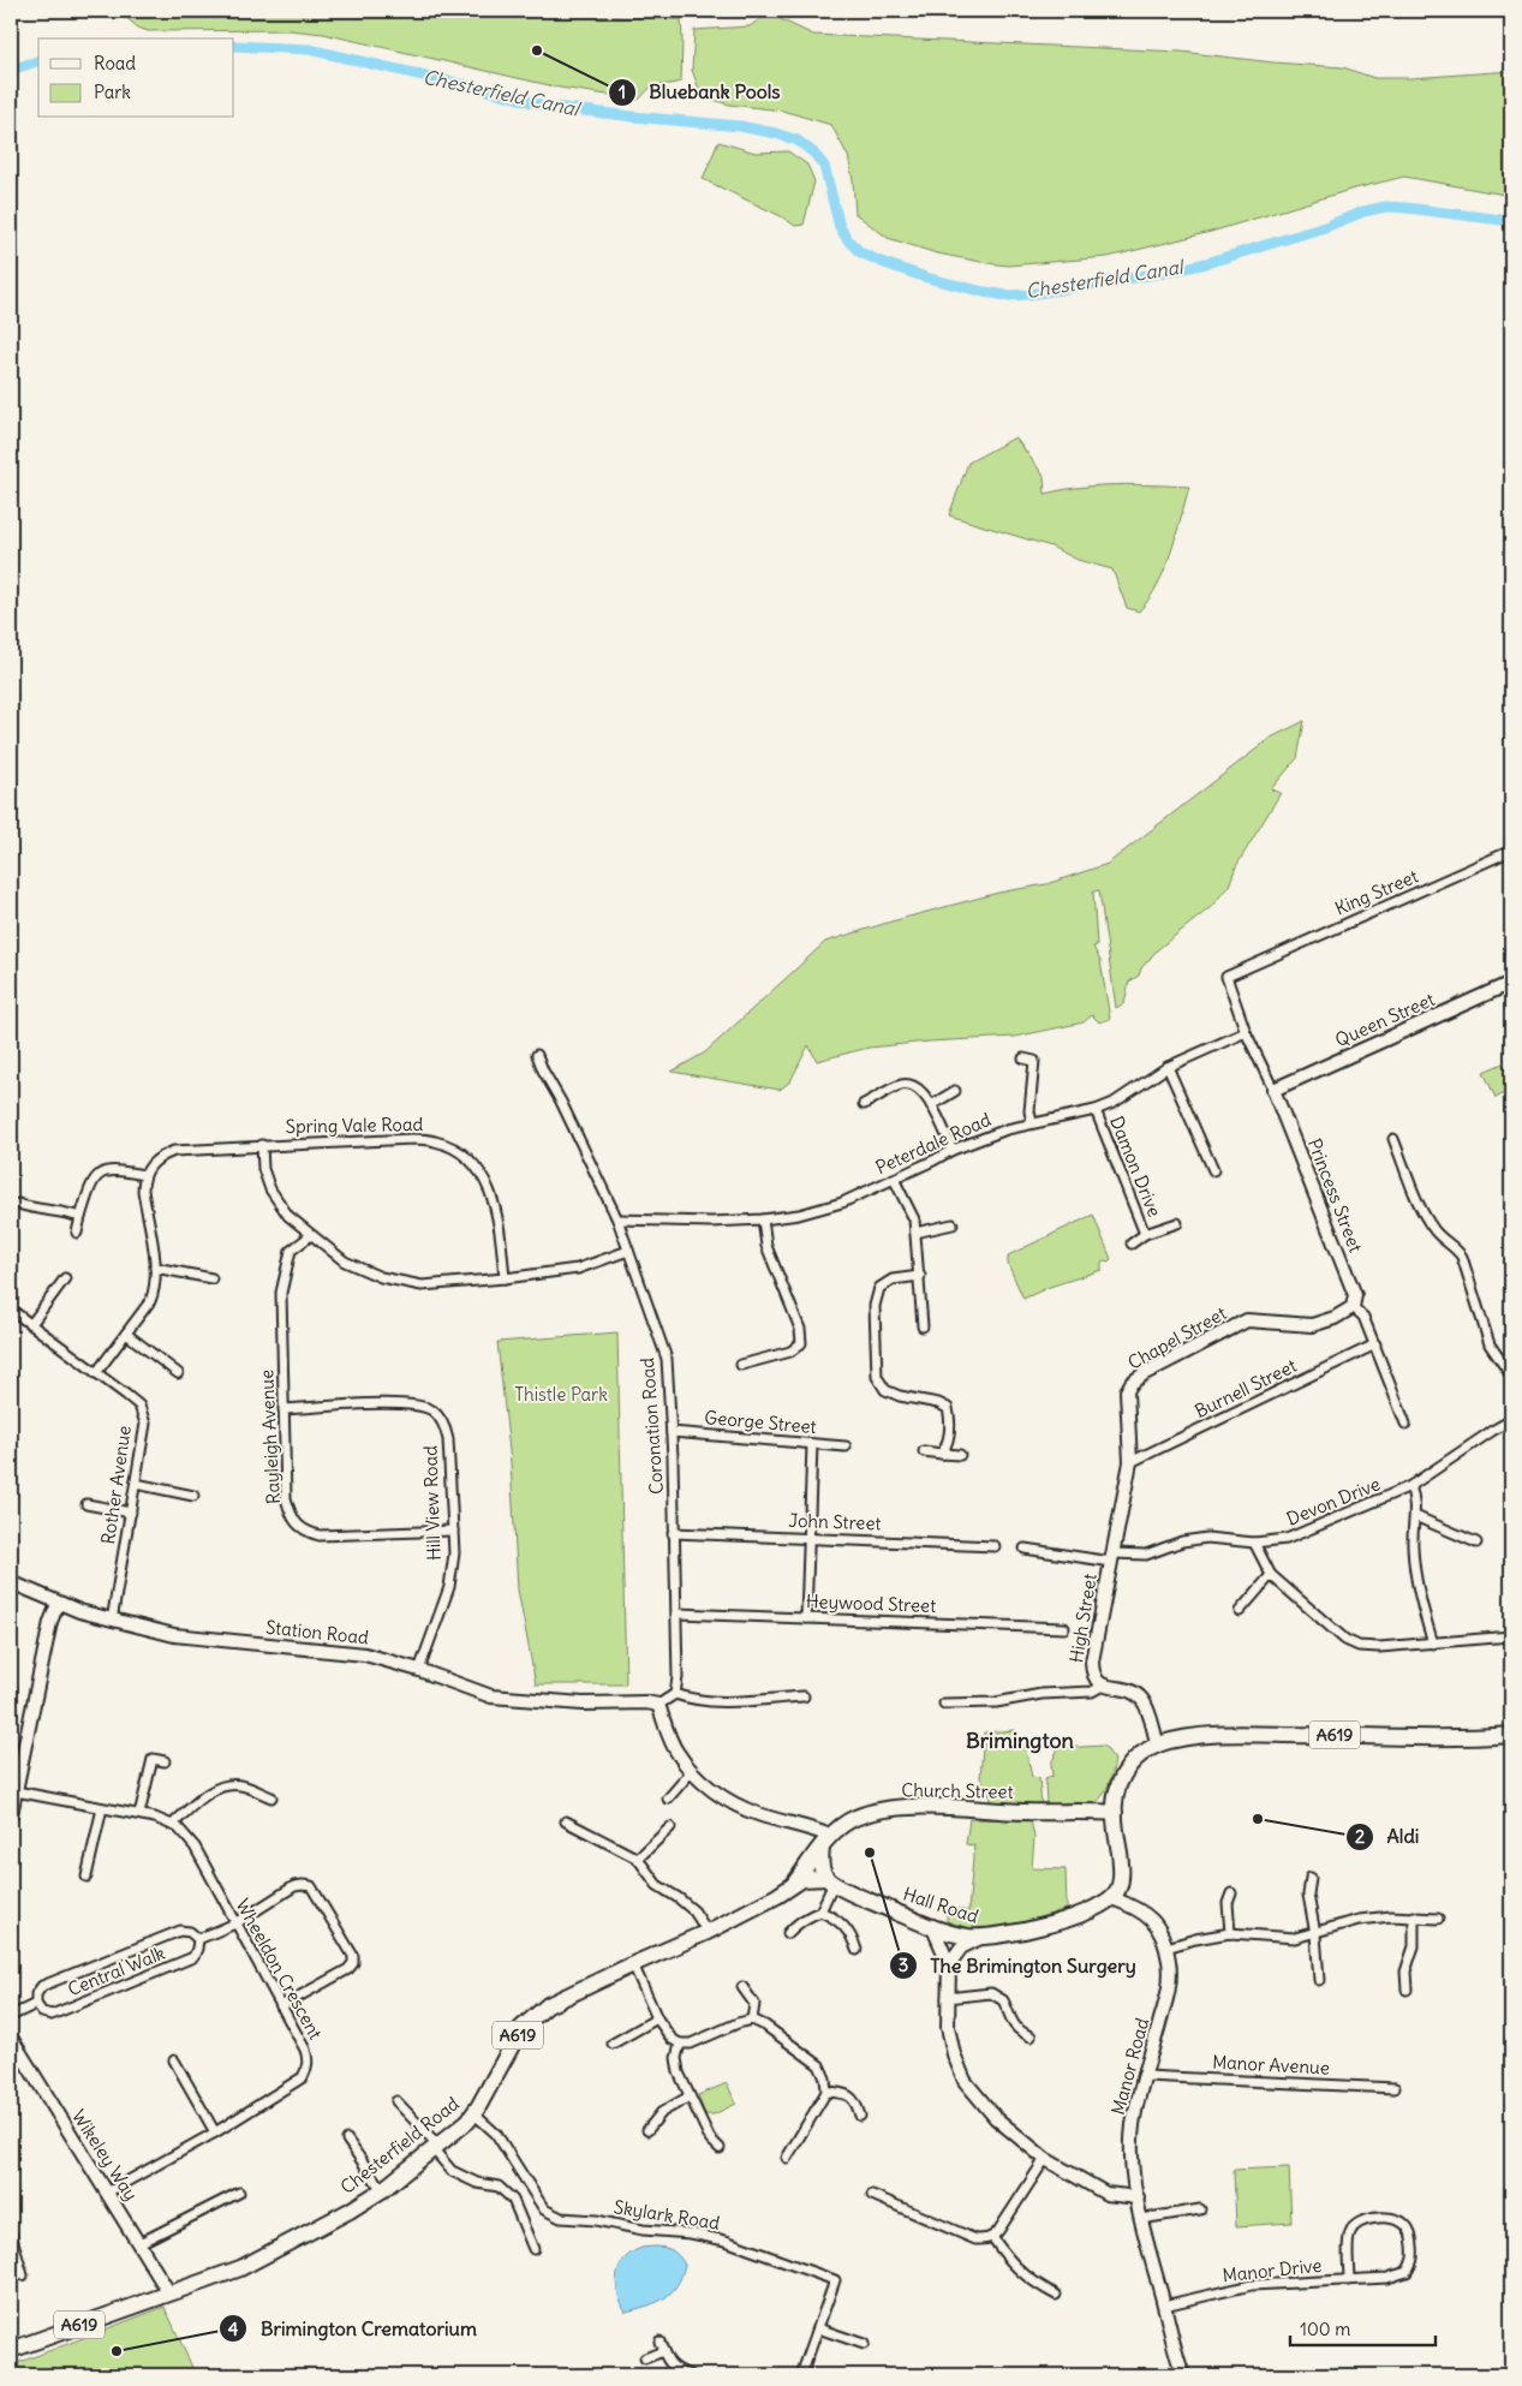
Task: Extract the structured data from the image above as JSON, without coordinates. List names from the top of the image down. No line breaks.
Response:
{"streets":{"highway":["A619","Church Street","Hall Road","Chesterfield Road"],"street":["King Street","Queen Street","Spring Vale Road","Peterdale Road","Damon Drive","Princess Street","Chapel Street","Burnell Street","George Street","Coronation Road","Rayleigh Avenue","Rother Avenue","Devon Drive","Hill View Road","John Street","Heywood Street","High Street","Station Road","Wheeldon Crescent","Central Walk","Manor Avenue","Manor Road","Wikeley Way","Skylark Road","Manor Drive"]},"crossings":[["King Street","Princess Street"],["Queen Street","Princess Street"],["Peterdale Road","Damon Drive"],["Peterdale Road","Princess Street"],["Peterdale Road","Coronation Road"],["Princess Street","Chapel Street"],["Princess Street","Burnell Street"],["Chapel Street","Burnell Street"],["Chapel Street","High Street"],["Burnell Street","High Street"],["George Street","Coronation Road"],["Coronation Road","John Street"],["Coronation Road","Heywood Street"],["Rayleigh Avenue","Hill View Road"],["Rother Avenue","Station Road"],["Devon Drive","High Street"],["Hill View Road","Station Road"],["High Street","A619"],["A619","Church Street"],["A619","Hall Road"],["A619","Manor Road"],["Church Street","Chesterfield Road"],["Hall Road","Manor Road"],["Hall Road","Chesterfield Road"],["Wheeldon Crescent","Wikeley Way"],["Manor Avenue","Manor Road"],["Manor Road","Manor Drive"],["Chesterfield Road","Wikeley Way"],["Chesterfield Road","Skylark Road"]],"districts":["Brimington"],"water":["Chesterfield Canal"],"parks":["Thistle Park"],"places":["Bluebank Pools","Aldi","The Brimington Surgery","Brimington Crematorium"],"legend":["Road","Park"],"scale_bar":"100 m"}
